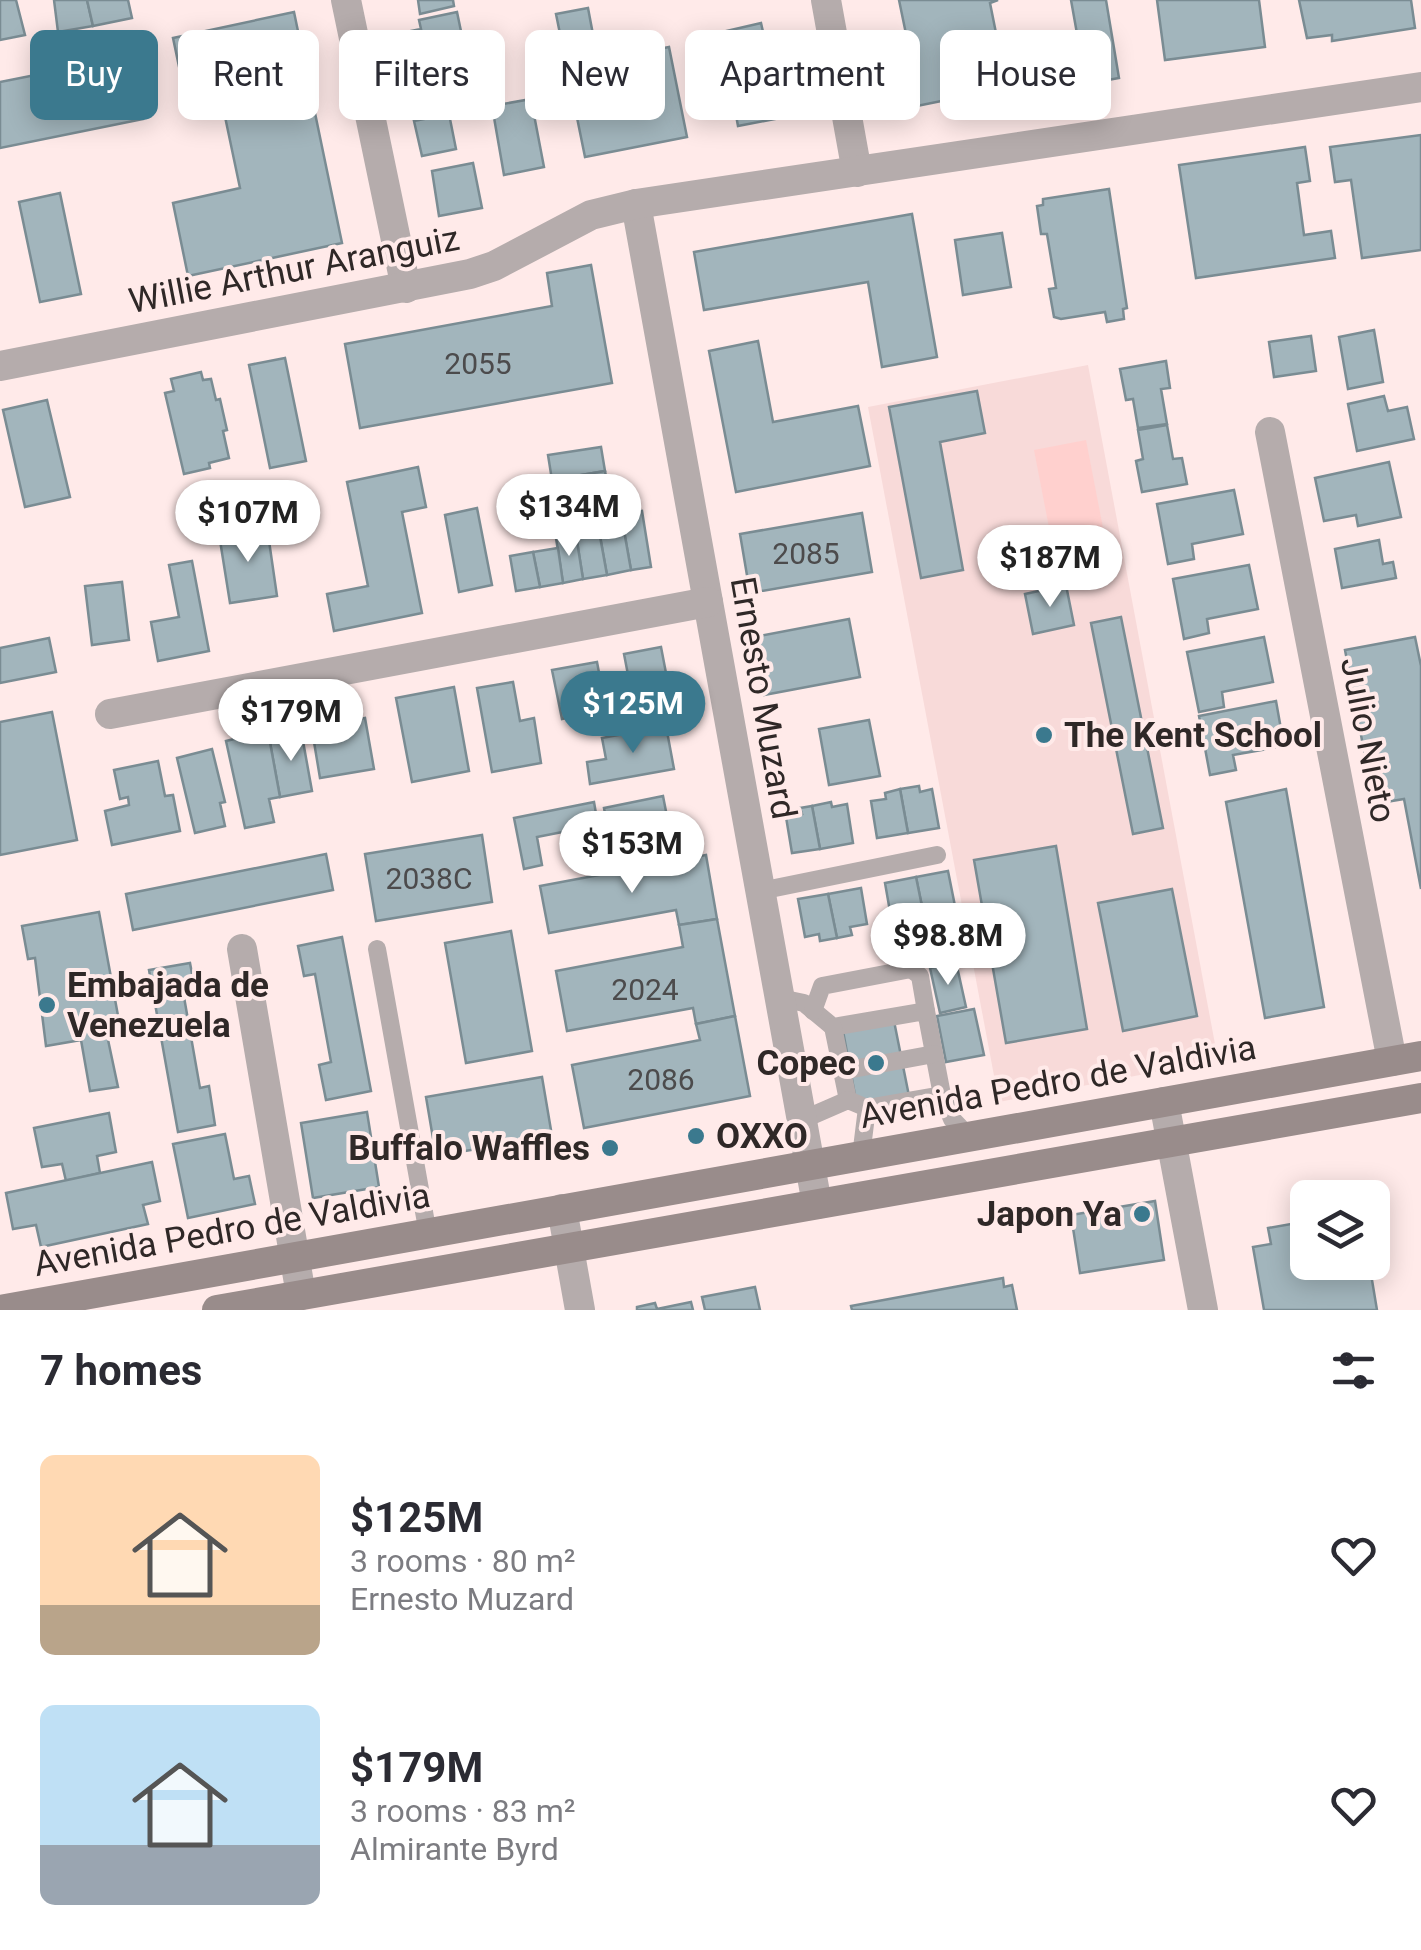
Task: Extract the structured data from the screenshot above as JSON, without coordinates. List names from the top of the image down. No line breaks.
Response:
{"streets":{"main road":["Avenida Pedro de Valdivia"],"street":["Willie Arthur Aranguiz","Ernesto Muzard","Julio Nieto"]},"crossings":[["Willie Arthur Aranguiz","Ernesto Muzard"],["Ernesto Muzard","Avenida Pedro de Valdivia"],["Julio Nieto","Avenida Pedro de Valdivia"]],"places":["The Kent School","Embajada de Venezuela","Copec","OXXO","Buffalo Waffles","Japon Ya"],"house_numbers":["2055","2085","2038C","2024","2086"],"page":{"chip":["Buy","Rent","Filters","New","Apartment","House"],"price":["$134M","$107M","$187M","$125M","$179M","$153M","$98.8M"],"heading":"7 homes","list":[{"name":"$125M","note":"3 rooms · 80 m² · Ernesto Muzard"},{"name":"$179M","note":"3 rooms · 83 m² · Almirante Byrd"}]}}
